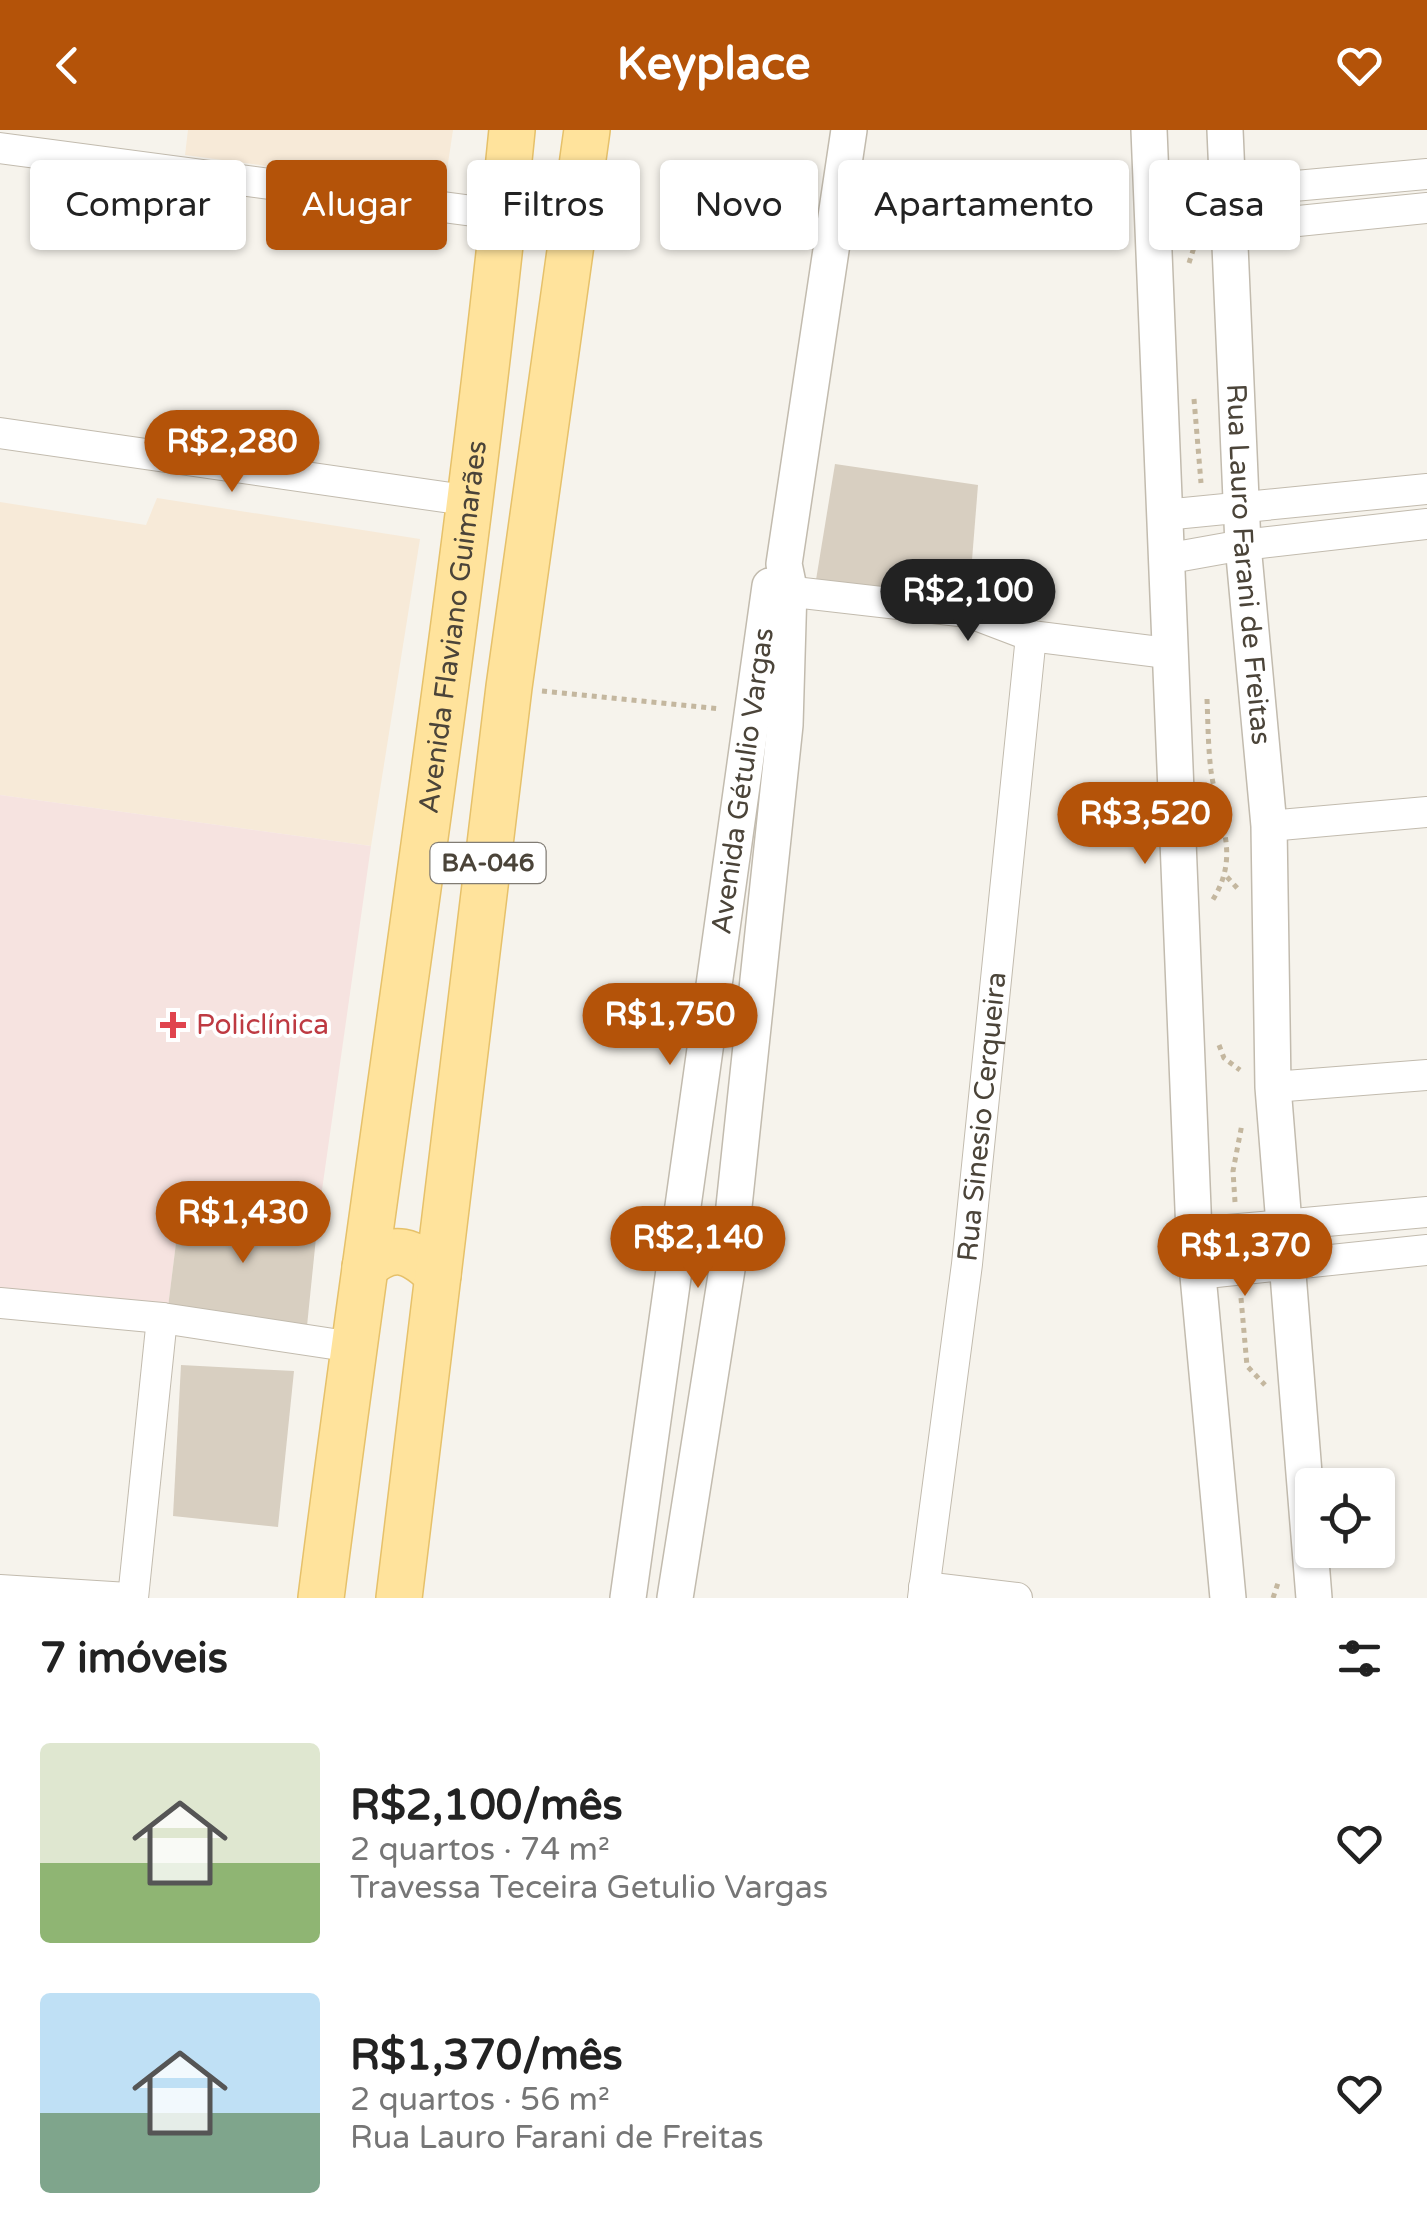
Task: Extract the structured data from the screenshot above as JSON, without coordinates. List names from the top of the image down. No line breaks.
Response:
{"streets":{"main road":["Avenida Flaviano Guimarães","BA-046"],"street":["Rua Lauro Farani de Freitas","Avenida Gétulio Vargas","Rua Sinesio Cerqueira"]},"places":{"health":["Policlínica"]},"page":{"header":"Keyplace","chip":["Comprar","Alugar","Filtros","Novo","Apartamento","Casa"],"price":["R$2,280","R$2,100","R$3,520","R$1,750","R$1,430","R$2,140","R$1,370"],"heading":"7 imóveis","list":[{"name":"R$2,100/mês","note":"2 quartos · 74 m² · Travessa Teceira Getulio Vargas"},{"name":"R$1,370/mês","note":"2 quartos · 56 m² · Rua Lauro Farani de Freitas"}]}}
